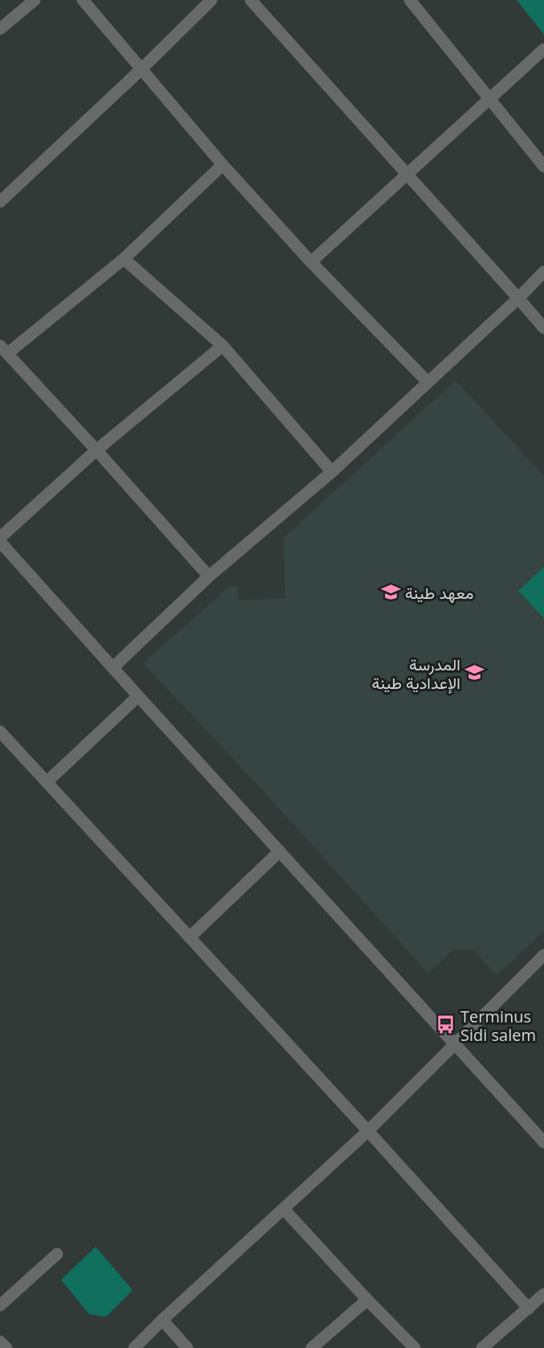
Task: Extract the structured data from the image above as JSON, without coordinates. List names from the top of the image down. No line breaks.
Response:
{"places":{"school or university":["معهد طينة","المدرسة الإعدادية طينة"],"bus stop":["Terminus Sidi salem"]}}
